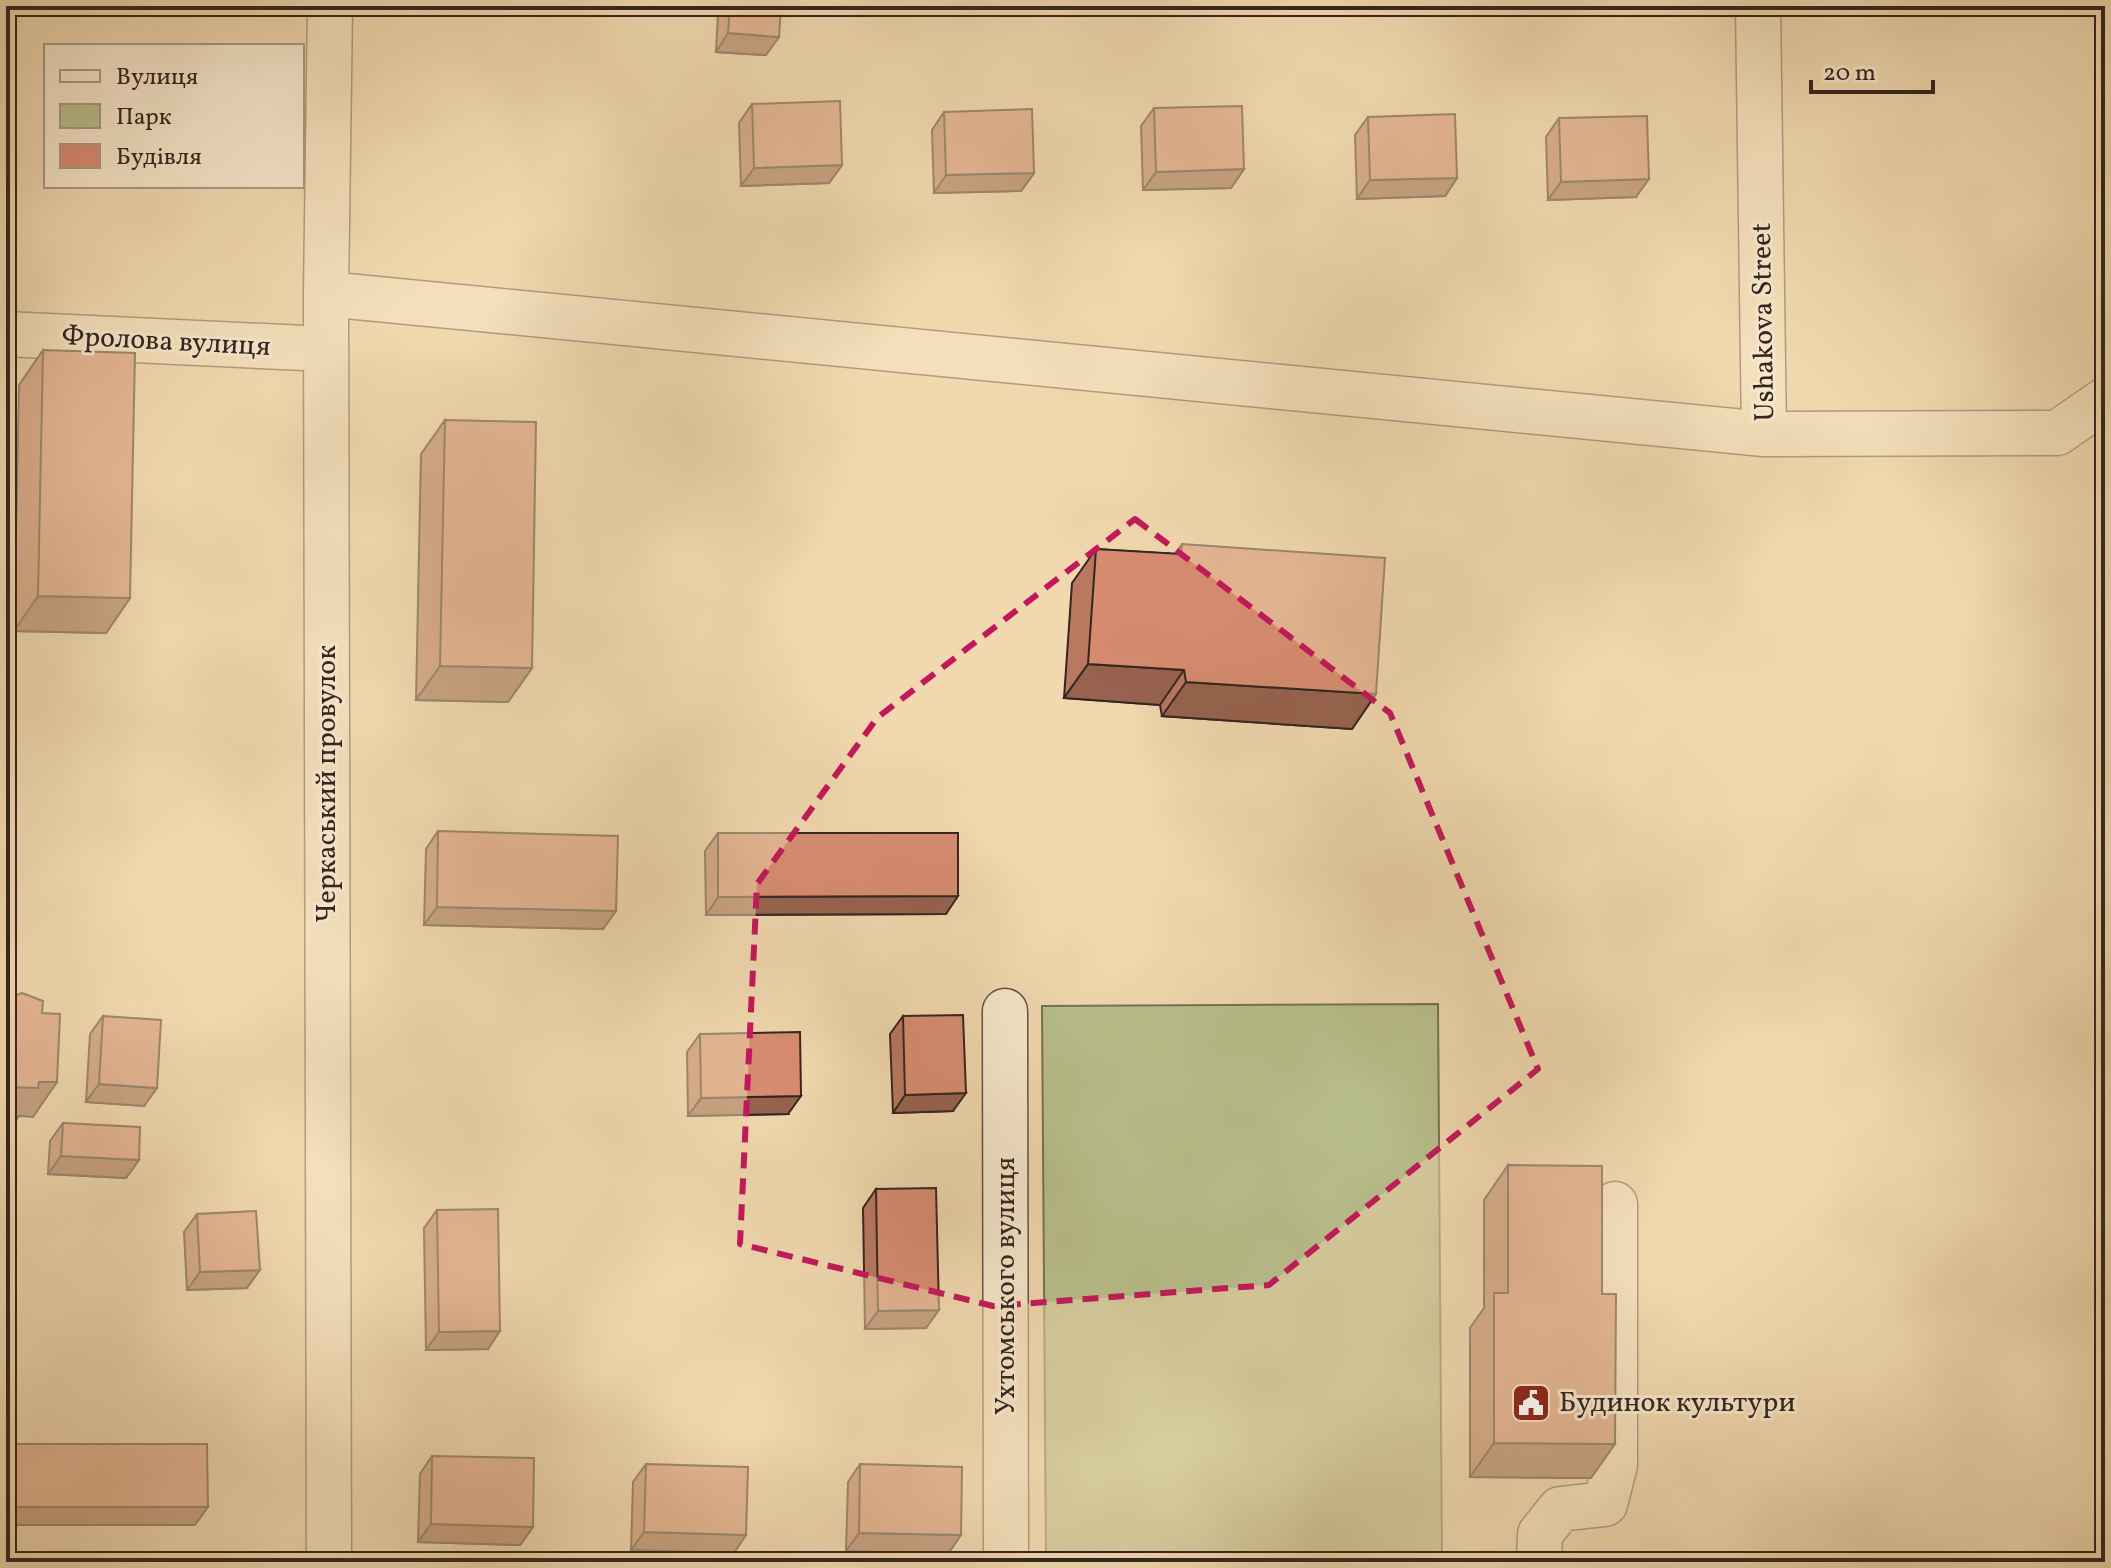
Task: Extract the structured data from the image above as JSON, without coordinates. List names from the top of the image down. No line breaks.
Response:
{"streets":{"street":["Ushakova Street","Фролова вулиця","Черкаський провулок","Ухтомського вулиця"]},"crossings":[["Фролова вулиця","Черкаський провулок"]],"places":{"public building":["Будинок культури"]},"legend":["Вулиця","Парк","Будівля"],"scale_bar":"20 m"}
